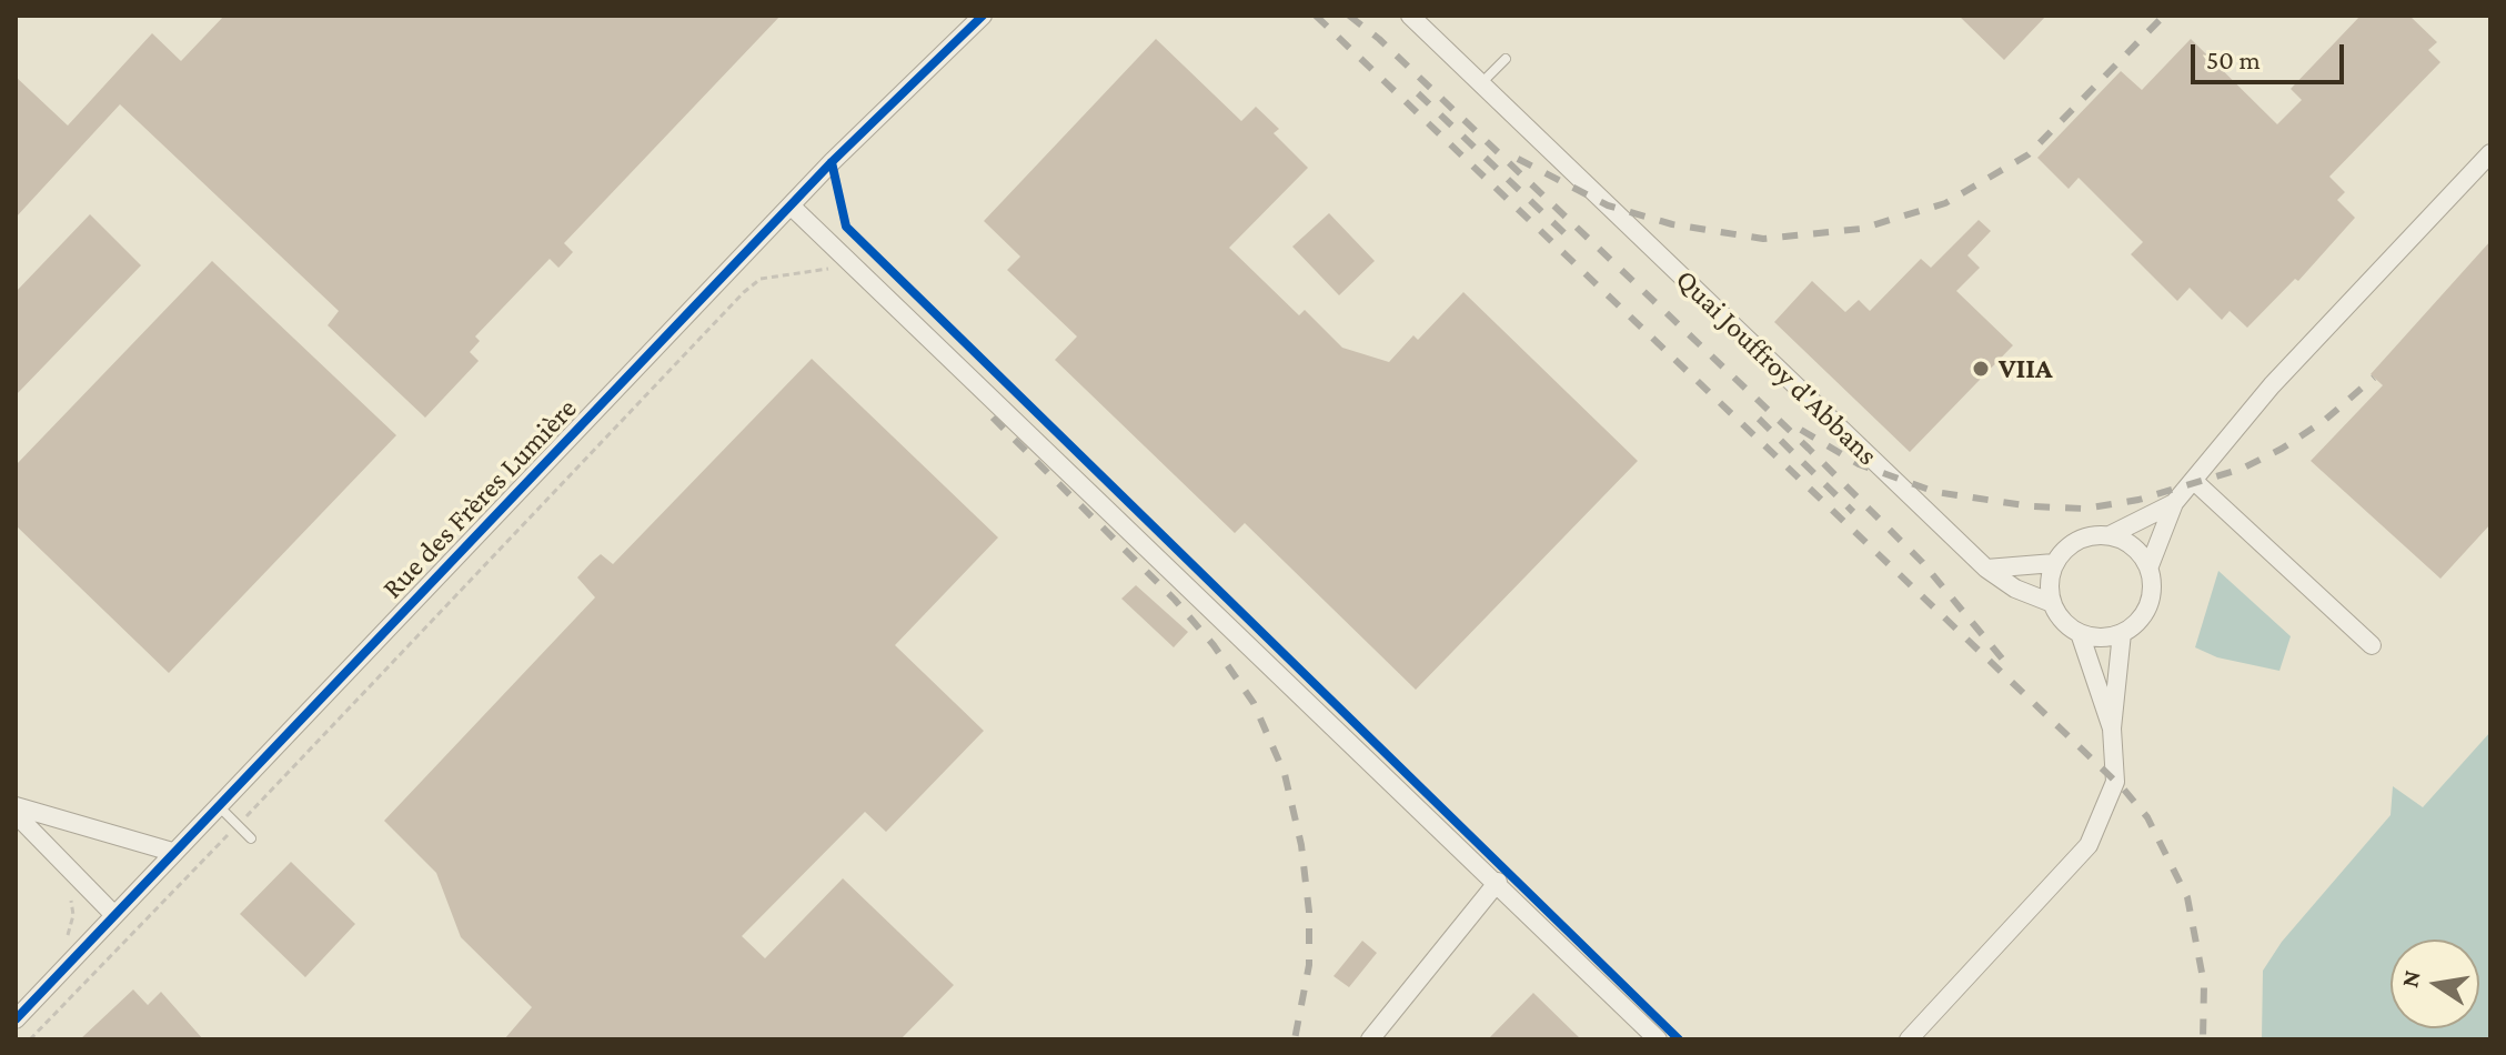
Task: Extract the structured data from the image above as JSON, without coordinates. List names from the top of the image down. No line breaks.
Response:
{"streets":{"street":["Quai Jouffroy d'Abbans","Rue des Frères Lumière"]},"places":["VIIA"],"scale_bar":"50 m","north":"left"}
